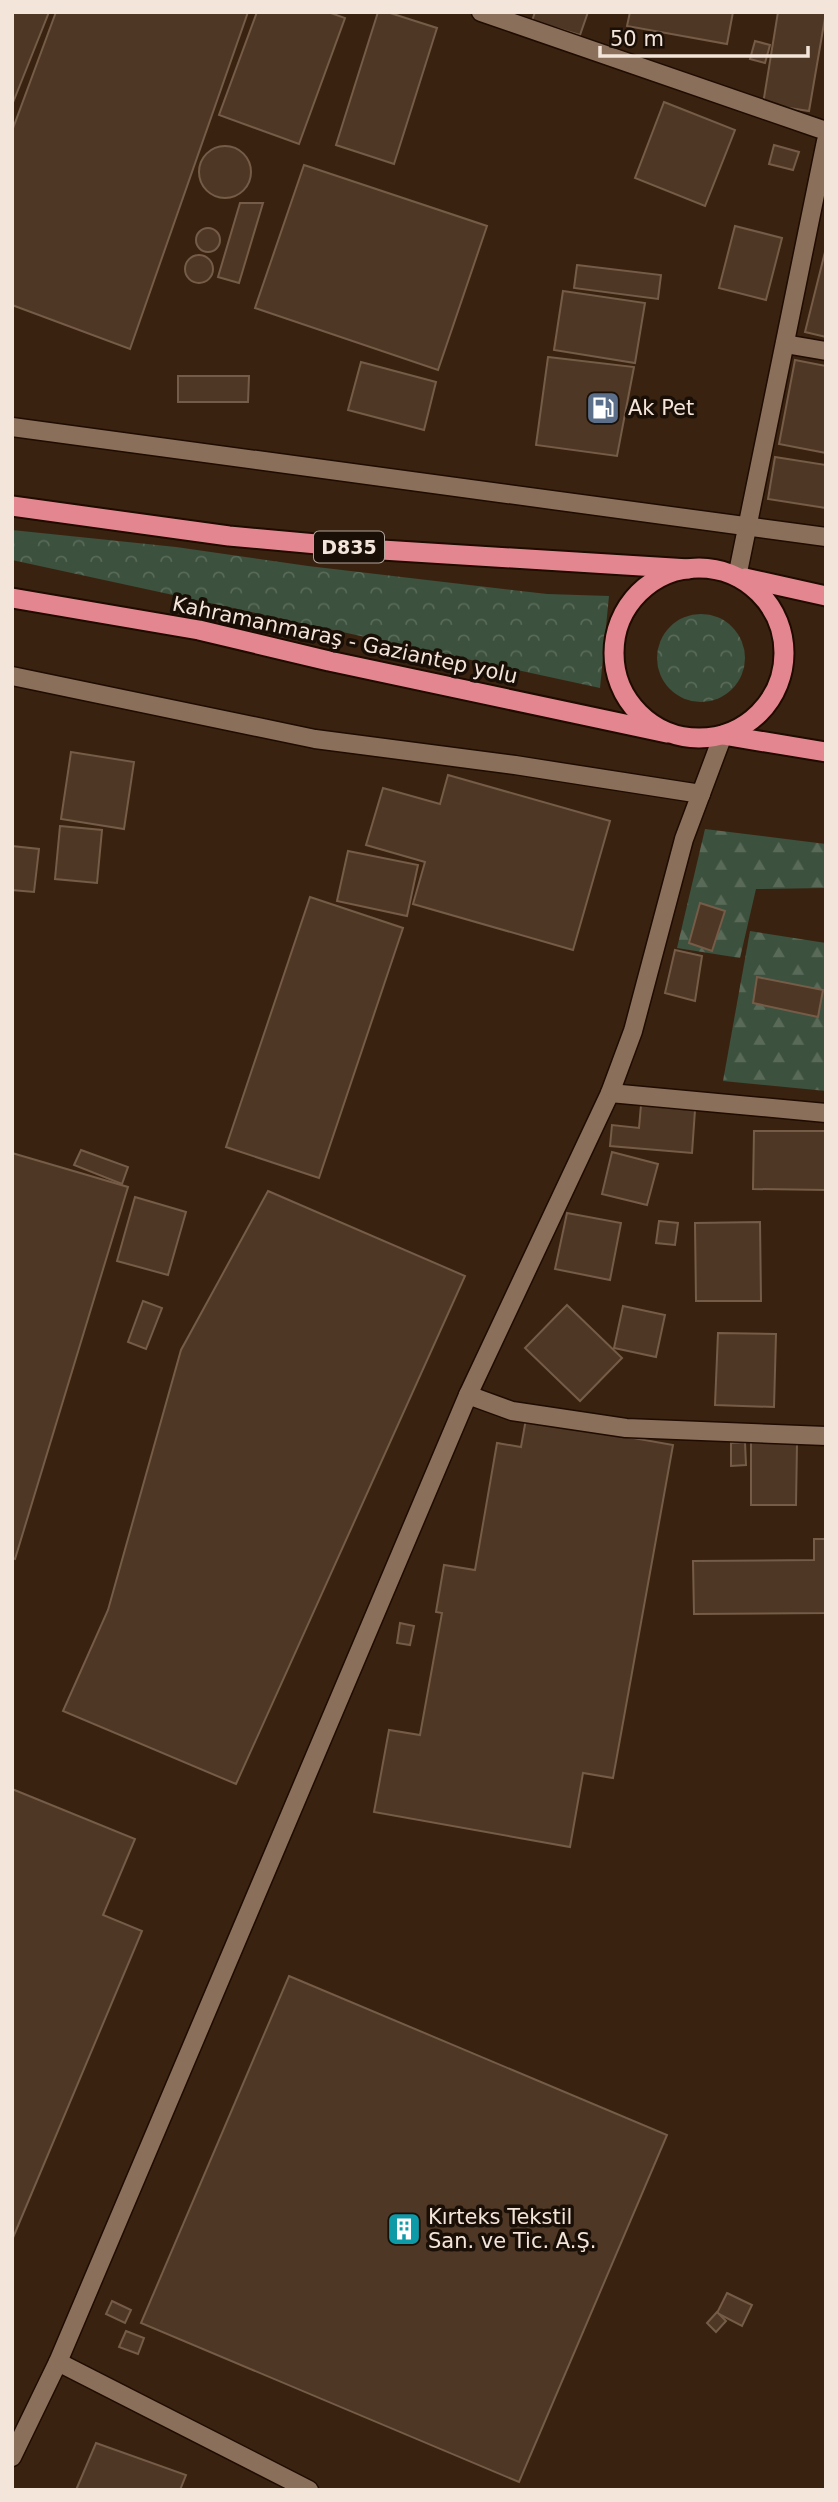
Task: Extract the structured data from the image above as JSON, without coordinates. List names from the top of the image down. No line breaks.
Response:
{"streets":{"highway":["D835","Kahramanmaraş - Gaziantep yolu"]},"crossings":[["D835","Kahramanmaraş - Gaziantep yolu"]],"places":{"fuel station":["Ak Pet"],"building":["Kırteks Tekstil San. ve Tic. A.Ş."]},"scale_bar":"50 m"}
